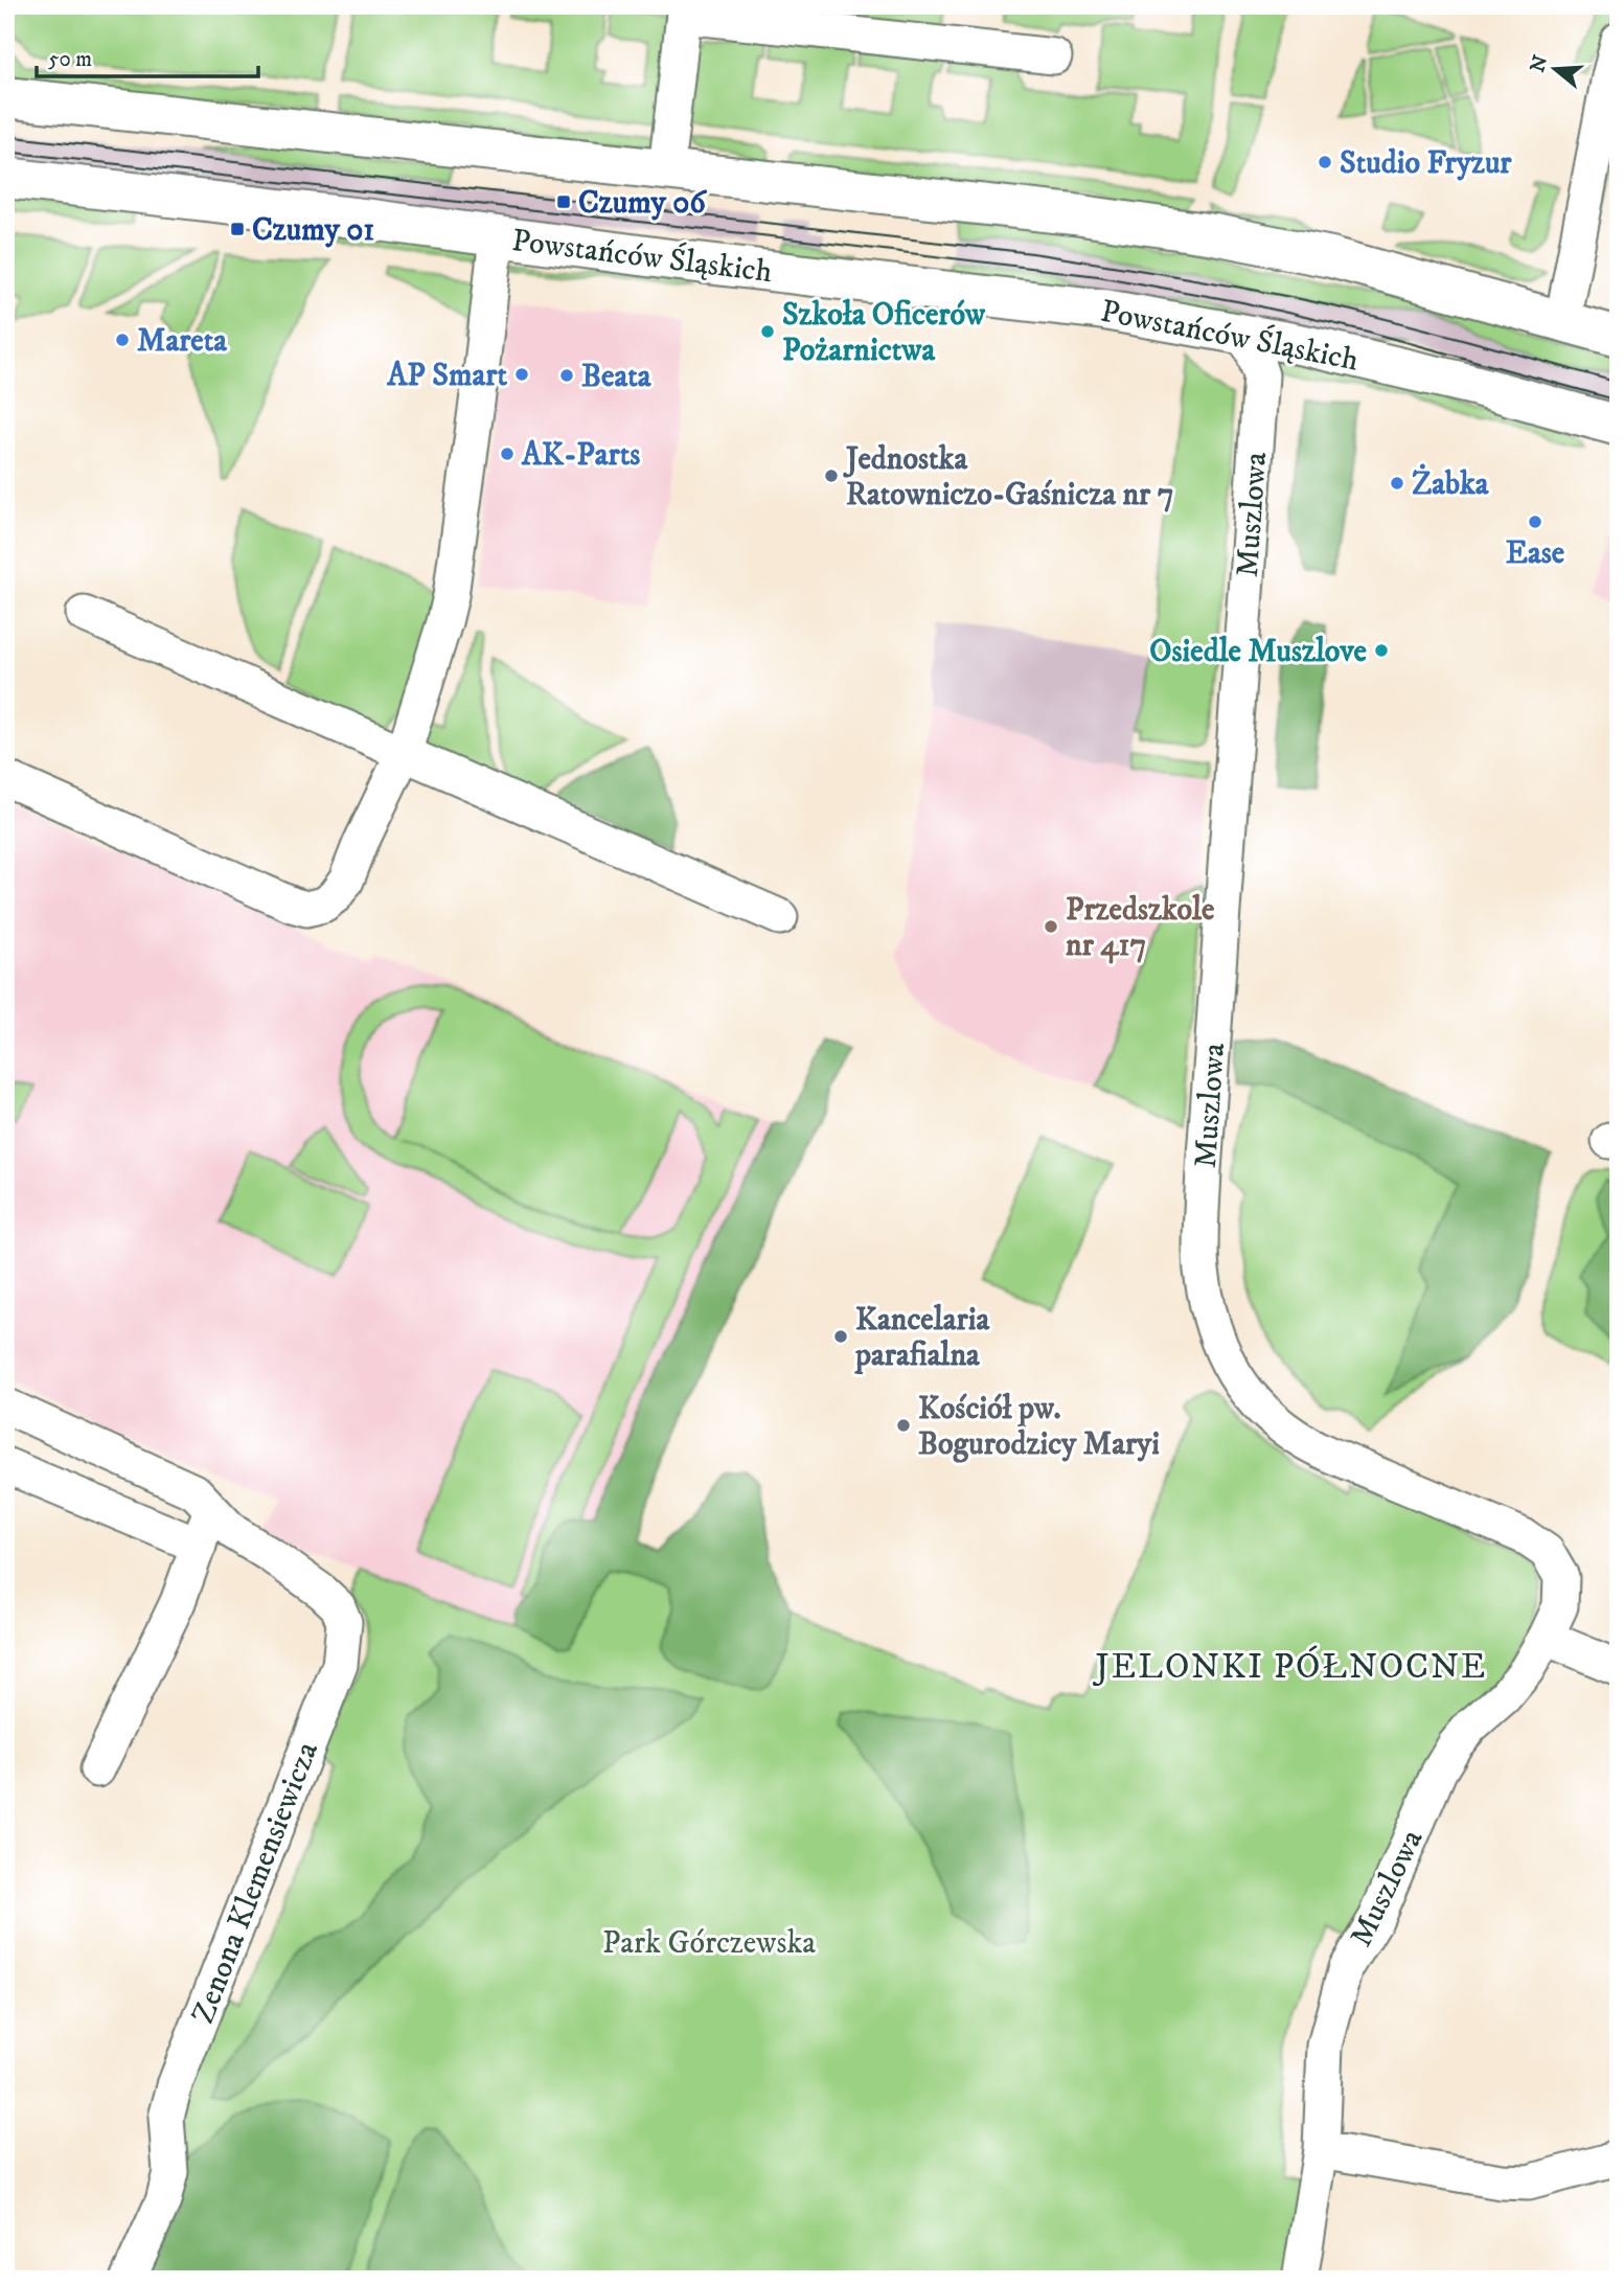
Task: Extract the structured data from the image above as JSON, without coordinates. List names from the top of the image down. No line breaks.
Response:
{"streets":{"main road":["Powstańców Śląskich"],"street":["Muszlowa","Zenona Klemensiewicza"]},"crossings":[["Powstańców Śląskich","Muszlowa"]],"districts":["JELONKI PÓŁNOCNE"],"parks":["Park Górczewska"],"places":{"other":["Studio Fryzur","Szkoła Oficerów Pożarnictwa","Mareta","AP Smart","Beata","AK-Parts","Jednostka Ratowniczo-Gaśnicza nr 7","Żabka","Ease","Osiedle Muszlove","Przedszkole nr 417","Kancelaria parafialna","Kościół pw. Bogurodzicy Maryi"],"transit":["Czumy 06","Czumy 01"]},"scale_bar":"50 m","north":"left"}
